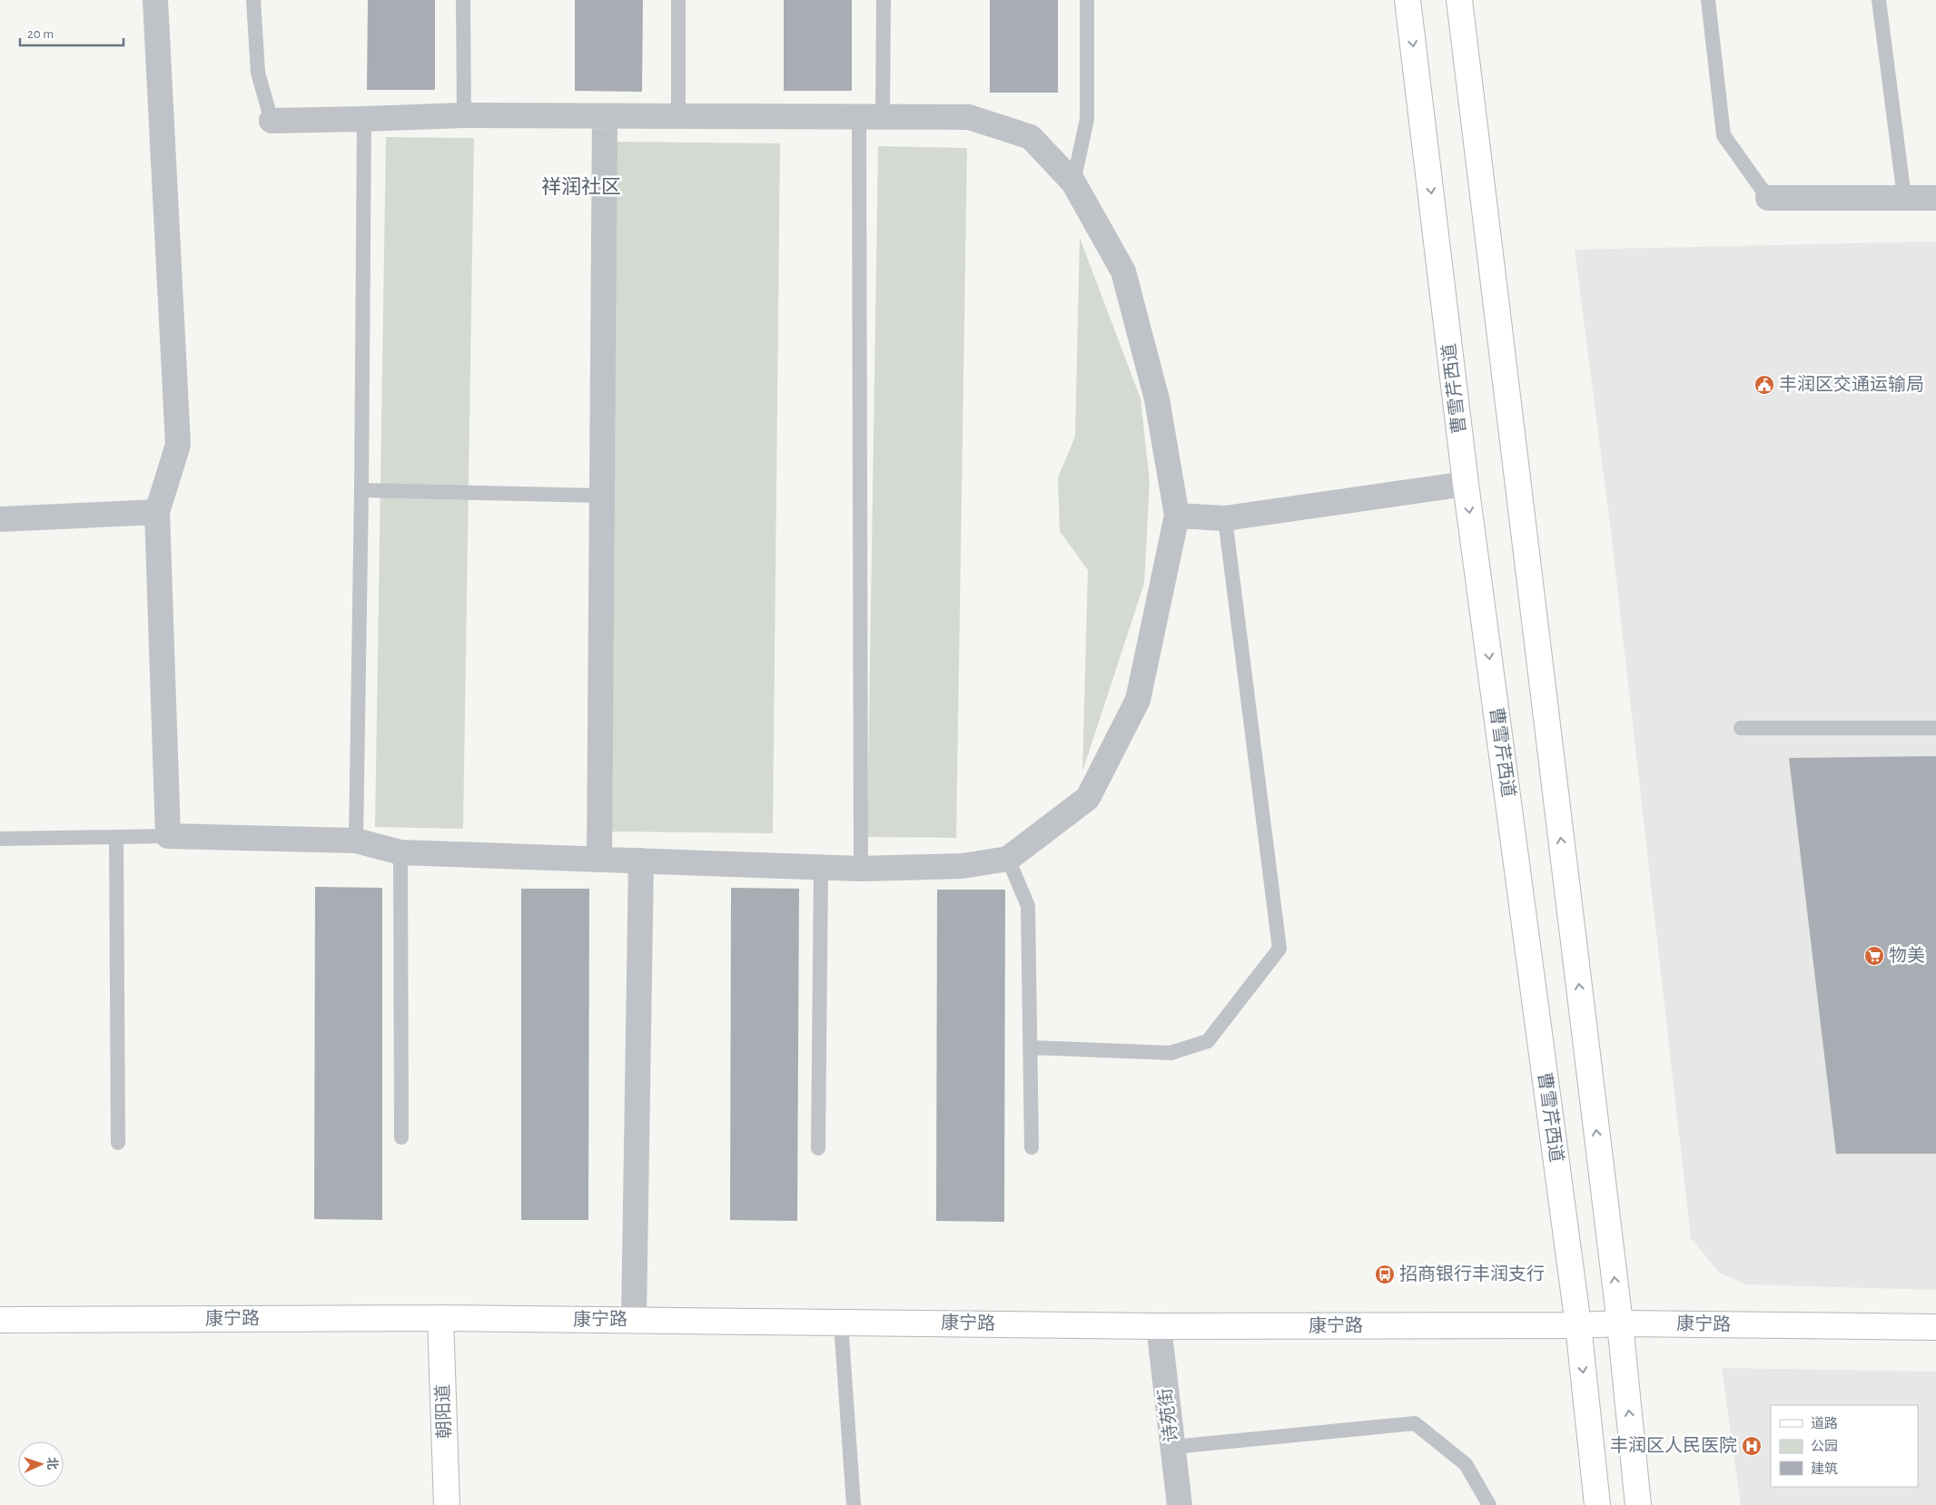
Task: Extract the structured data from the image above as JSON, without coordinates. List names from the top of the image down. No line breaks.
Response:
{"streets":{"main road":["曹雪芹西道","康宁路","朝阳道"],"street":["诗苑街"]},"crossings":[["曹雪芹西道","康宁路"],["康宁路","朝阳道"],["康宁路","诗苑街"]],"districts":["祥润社区"],"places":{"public building":["丰润区交通运输局"],"supermarket":["物美"],"bus stop":["招商银行丰润支行"],"hospital":["丰润区人民医院"]},"legend":["道路","公园","建筑"],"scale_bar":"20 m","north":"right"}
